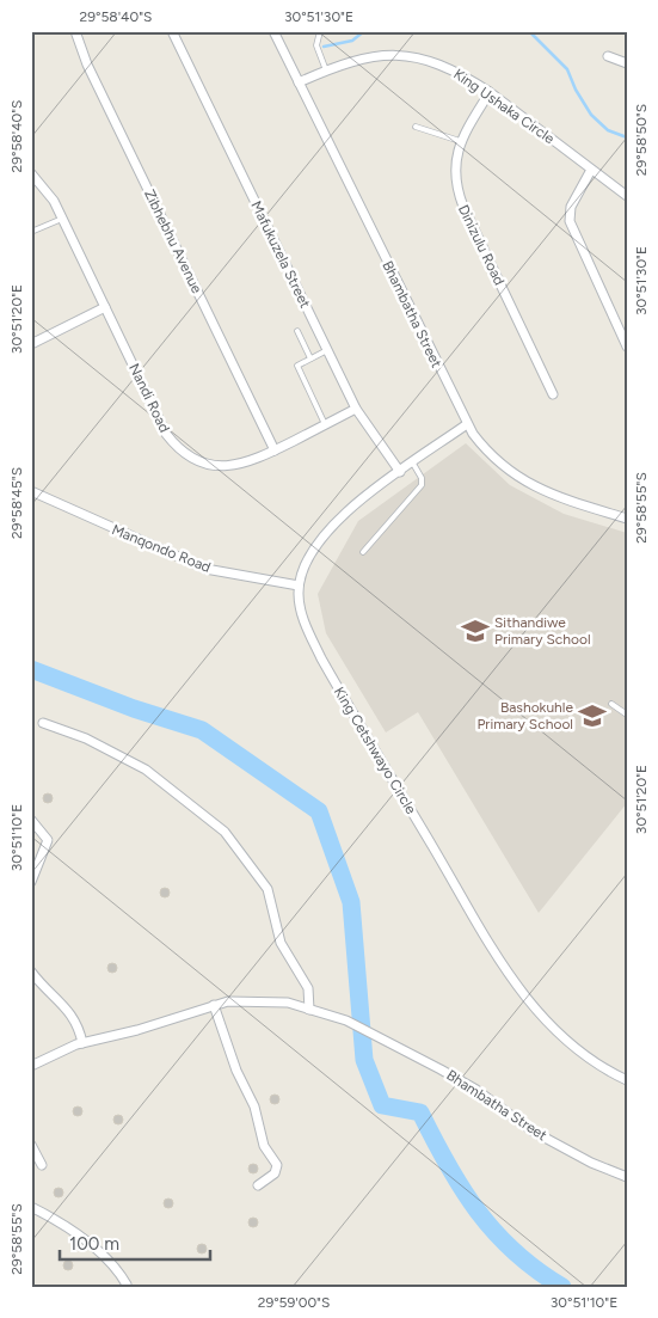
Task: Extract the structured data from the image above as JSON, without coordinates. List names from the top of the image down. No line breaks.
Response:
{"streets":{"street":["King Ushaka Circle","Zibhebhu Avenue","Dinizulu Road","Mafukuzela Street","Bhambatha Street","Nandi Road","Manqondo Road","King Cetshwayo Circle"]},"crossings":[["King Ushaka Circle","Dinizulu Road"],["King Ushaka Circle","Bhambatha Street"],["Zibhebhu Avenue","Nandi Road"],["Mafukuzela Street","Nandi Road"],["Mafukuzela Street","King Cetshwayo Circle"],["Bhambatha Street","King Cetshwayo Circle"],["Manqondo Road","King Cetshwayo Circle"]],"places":{"school or university":["Sithandiwe Primary School","Bashokuhle Primary School"]},"scale_bar":"100 m","coordinates":["29°58'40\"S","30°51'30\"E","29°58'50\"S","30°51'20\"E","29°58'45\"S","29°58'55\"S","30°51'10\"E","29°59'00\"S"]}
